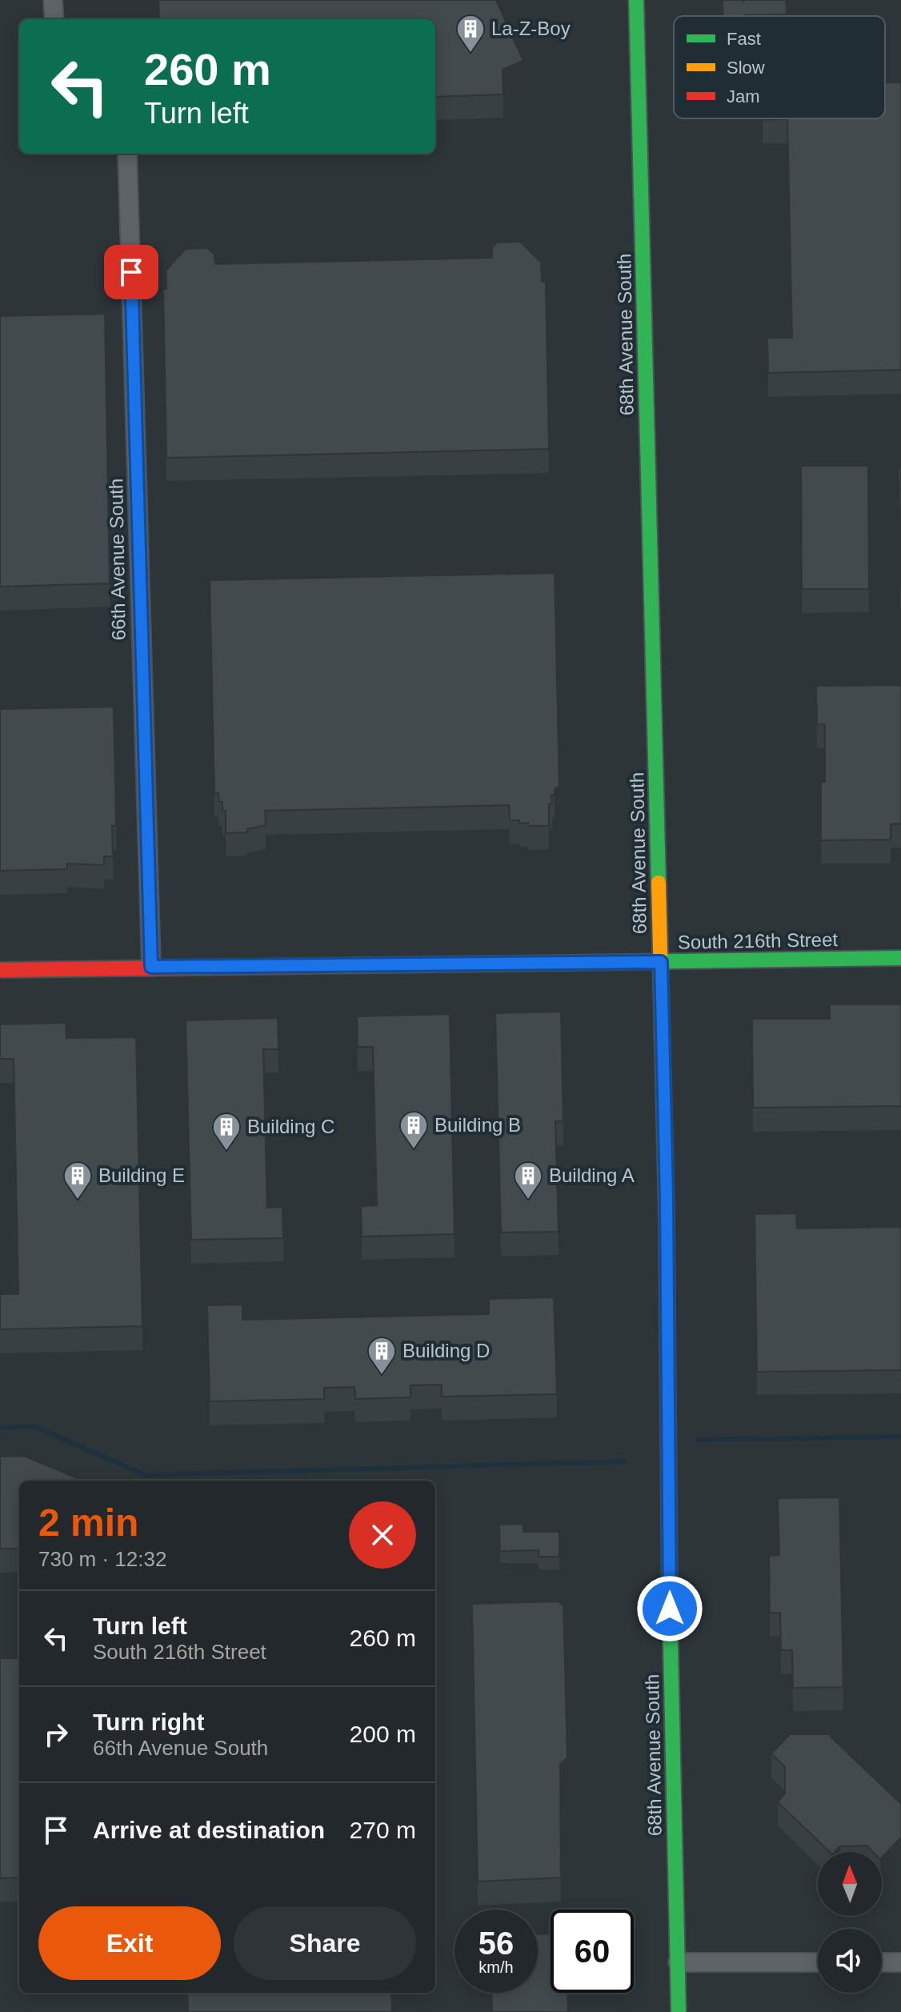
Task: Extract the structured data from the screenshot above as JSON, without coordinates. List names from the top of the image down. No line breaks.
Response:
{"streets":{"main road":["68th Avenue South","South 216th Street"],"street":["66th Avenue South"]},"crossings":[["68th Avenue South","South 216th Street"],["66th Avenue South","South 216th Street"]],"places":{"building":["La-Z-Boy","Building B","Building C","Building E","Building A","Building D"]},"legend":["Fast","Slow","Jam"],"north":"top","page":{"turn":["260 m","Turn left"],"heading":["2 min","730 m · 12:32"],"list":[{"name":"Turn left","note":"South 216th Street","value":"260 m"},{"name":"Turn right","note":"66th Avenue South","value":"200 m"},{"name":"Arrive at destination","value":"270 m"}],"buttons":["Exit","Share"],"speed":"56 km/h","limit":"60"}}
